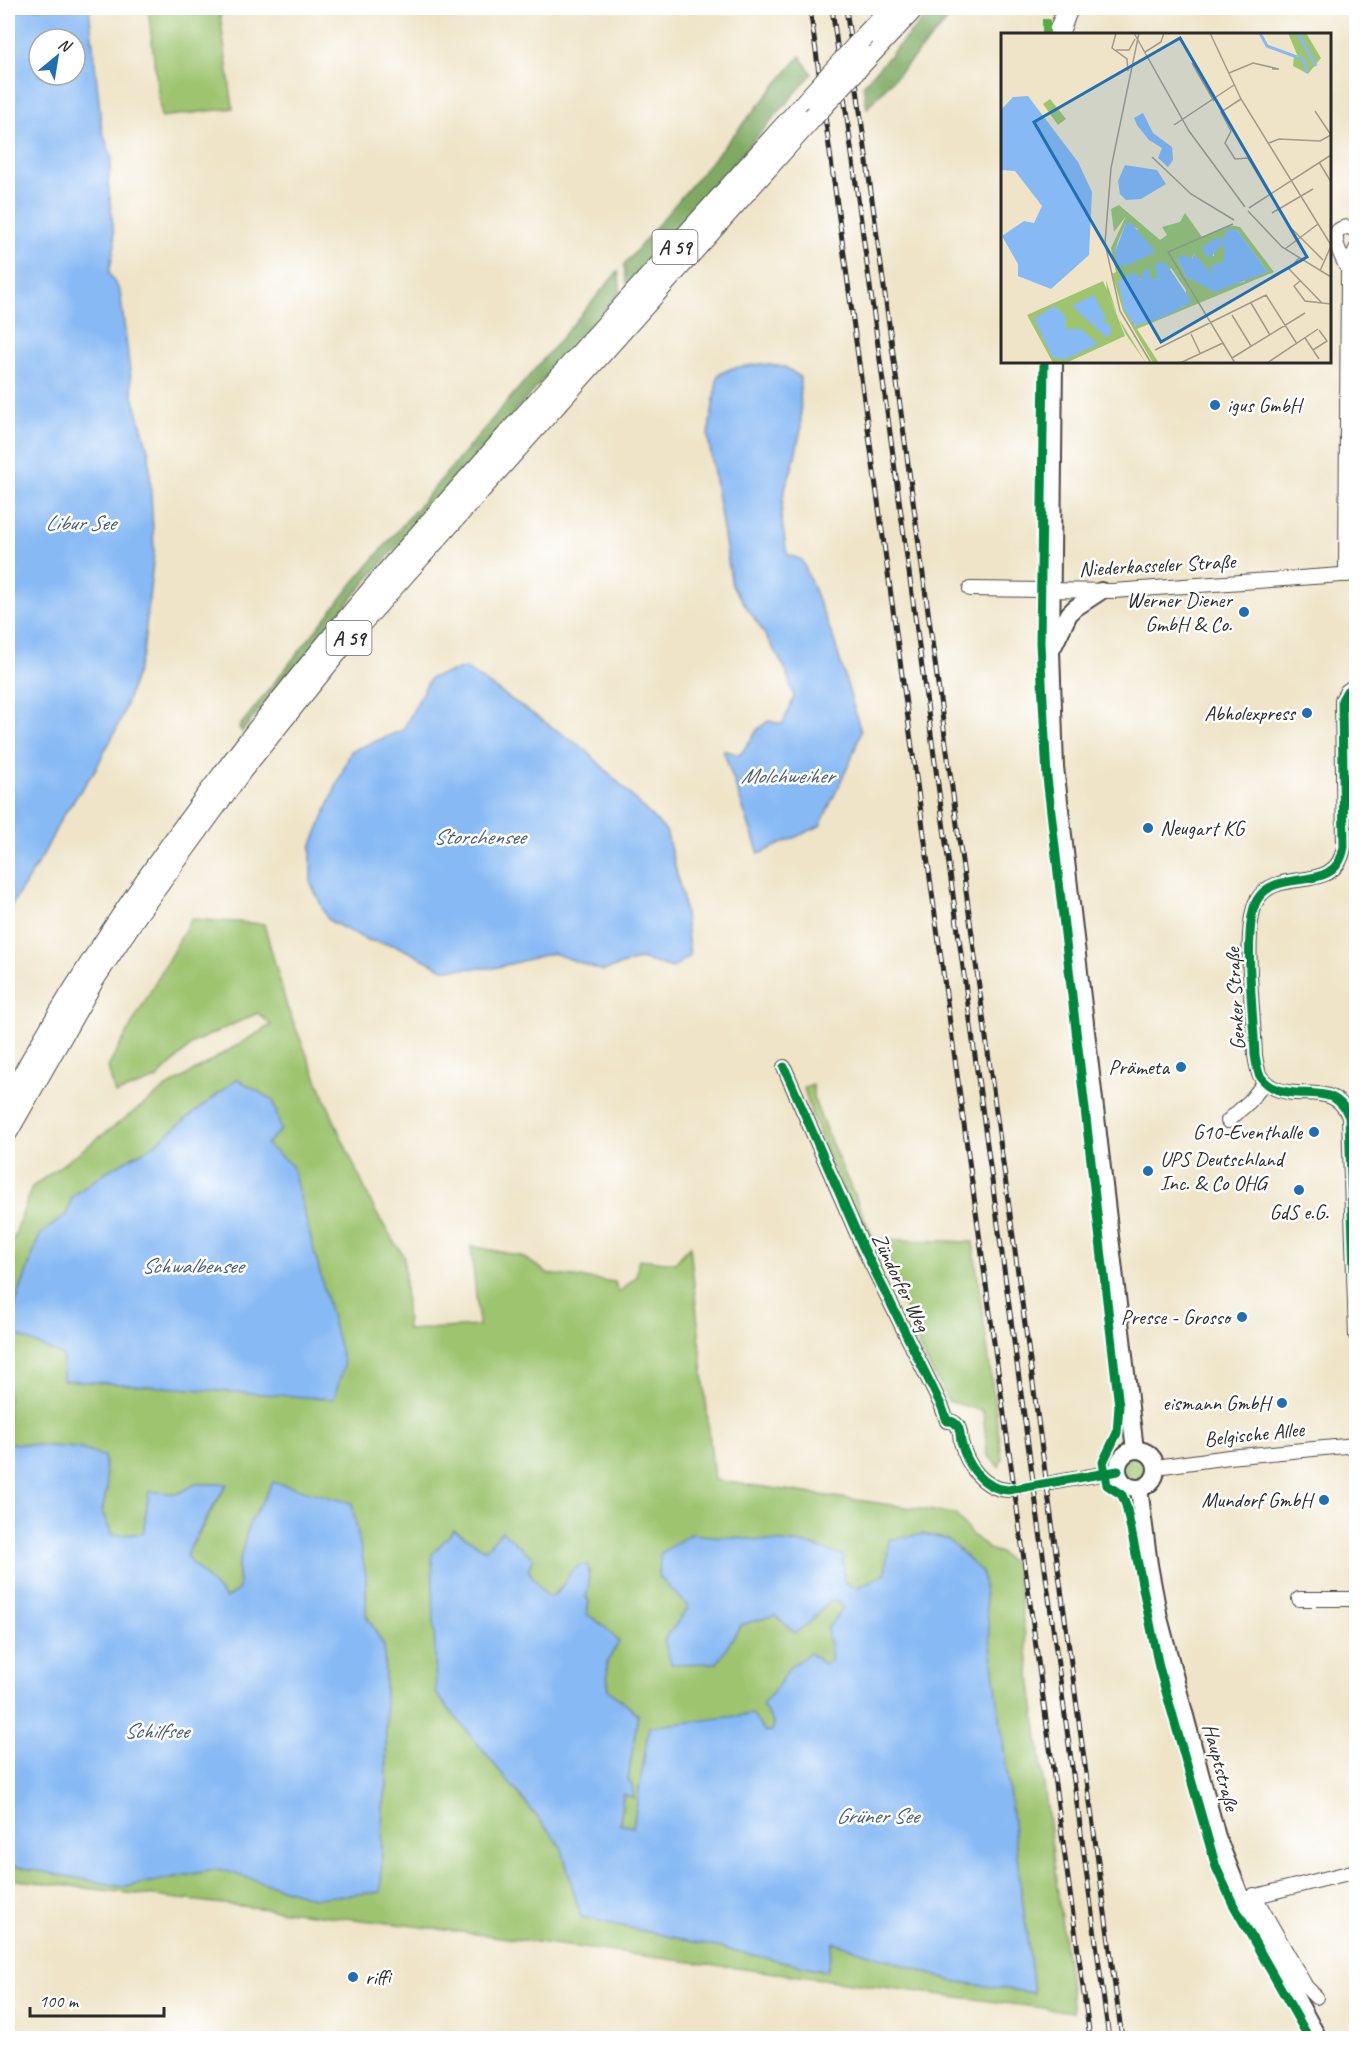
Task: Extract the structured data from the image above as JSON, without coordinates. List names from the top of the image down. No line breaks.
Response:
{"streets":{"highway":["A 59"],"main road":["Hauptstraße"],"street":["Niederkasseler Straße","Genker Straße","Zündorfer Weg","Belgische Allee"]},"crossings":[["Belgische Allee","Hauptstraße"]],"water":["Libur See","Molchweiher","Storchensee","Schwalbensee","Schilfsee","Grüner See"],"places":["igus GmbH","Werner Diener GmbH & Co.","Abholexpress","Neugart KG","Prämeta","G10-Eventhalle","UPS Deutschland Inc. & Co OHG","GdS e.G.","Presse - Grosso","eismann GmbH","Mundorf GmbH","riffi"],"scale_bar":"100 m","north":"top right"}
